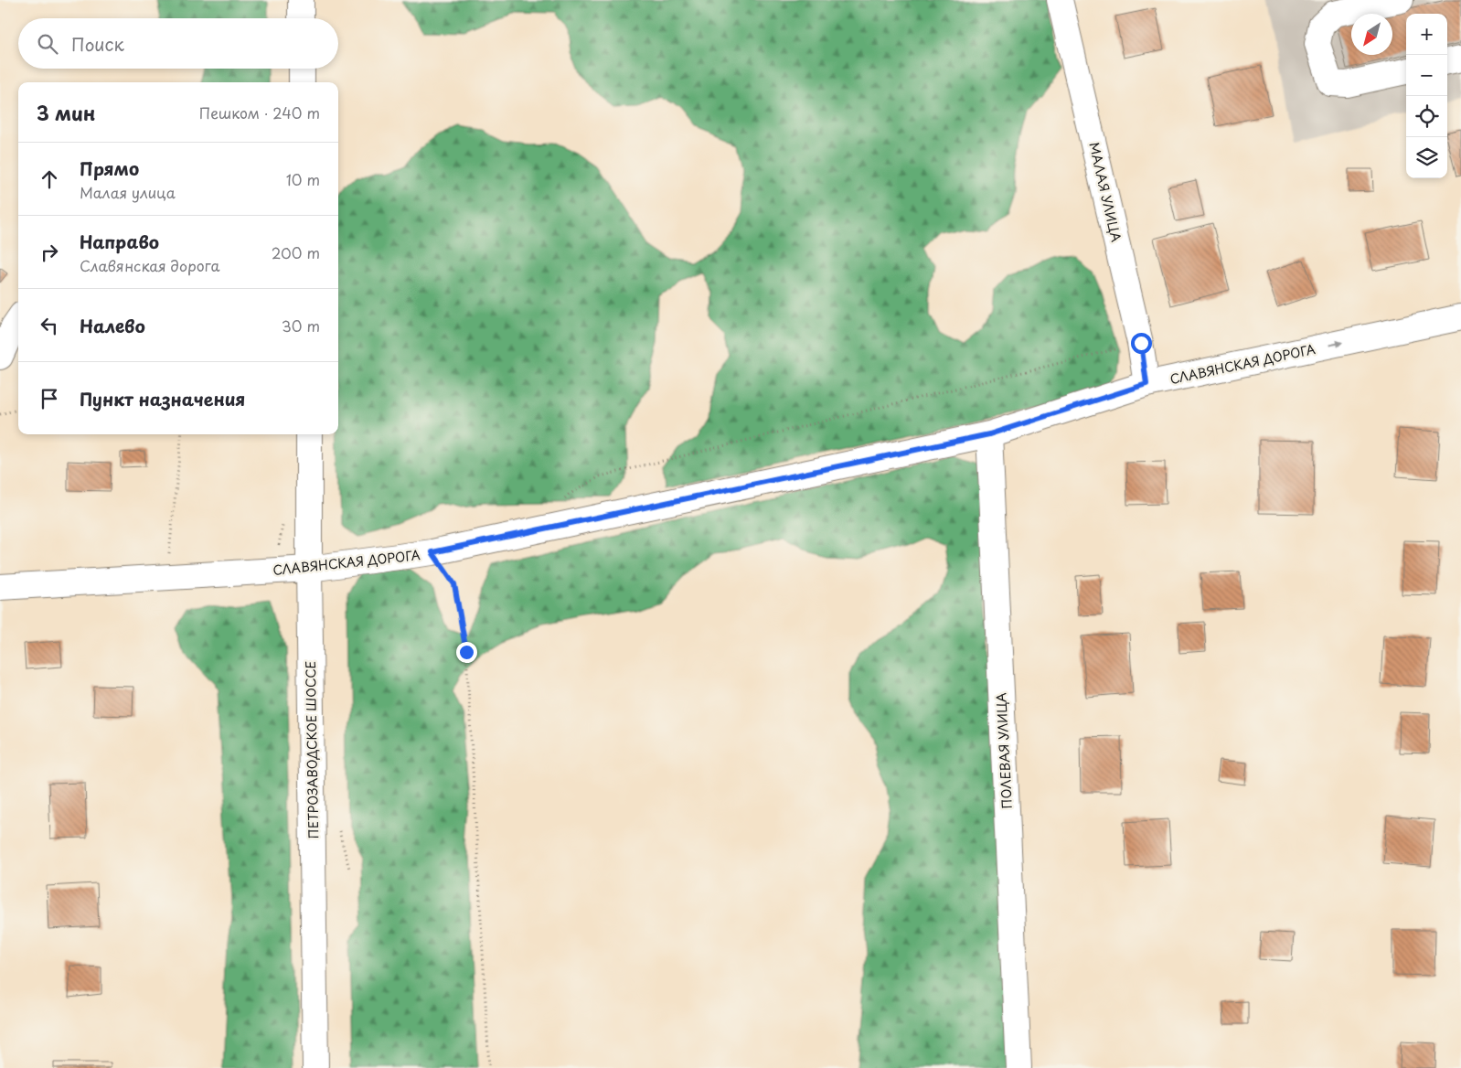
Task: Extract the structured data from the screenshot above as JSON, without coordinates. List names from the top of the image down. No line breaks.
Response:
{"streets":{"street":["МАЛАЯ УЛИЦА","СЛАВЯНСКАЯ ДОРОГА","ПЕТРОЗАВОДСКОЕ ШОССЕ","ПОЛЕВАЯ УЛИЦА"]},"crossings":[["МАЛАЯ УЛИЦА","СЛАВЯНСКАЯ ДОРОГА"],["СЛАВЯНСКАЯ ДОРОГА","ПЕТРОЗАВОДСКОЕ ШОССЕ"],["СЛАВЯНСКАЯ ДОРОГА","ПОЛЕВАЯ УЛИЦА"]],"north":"bottom left","page":{"map_buttons":["+","−"],"search":"Поиск","heading":["3 мин","Пешком · 240 m"],"list":[["Прямо","Малая улица","10 m"],["Направо","Славянская дорога","200 m"],["Налево","30 m"],"Пункт назначения"]}}
